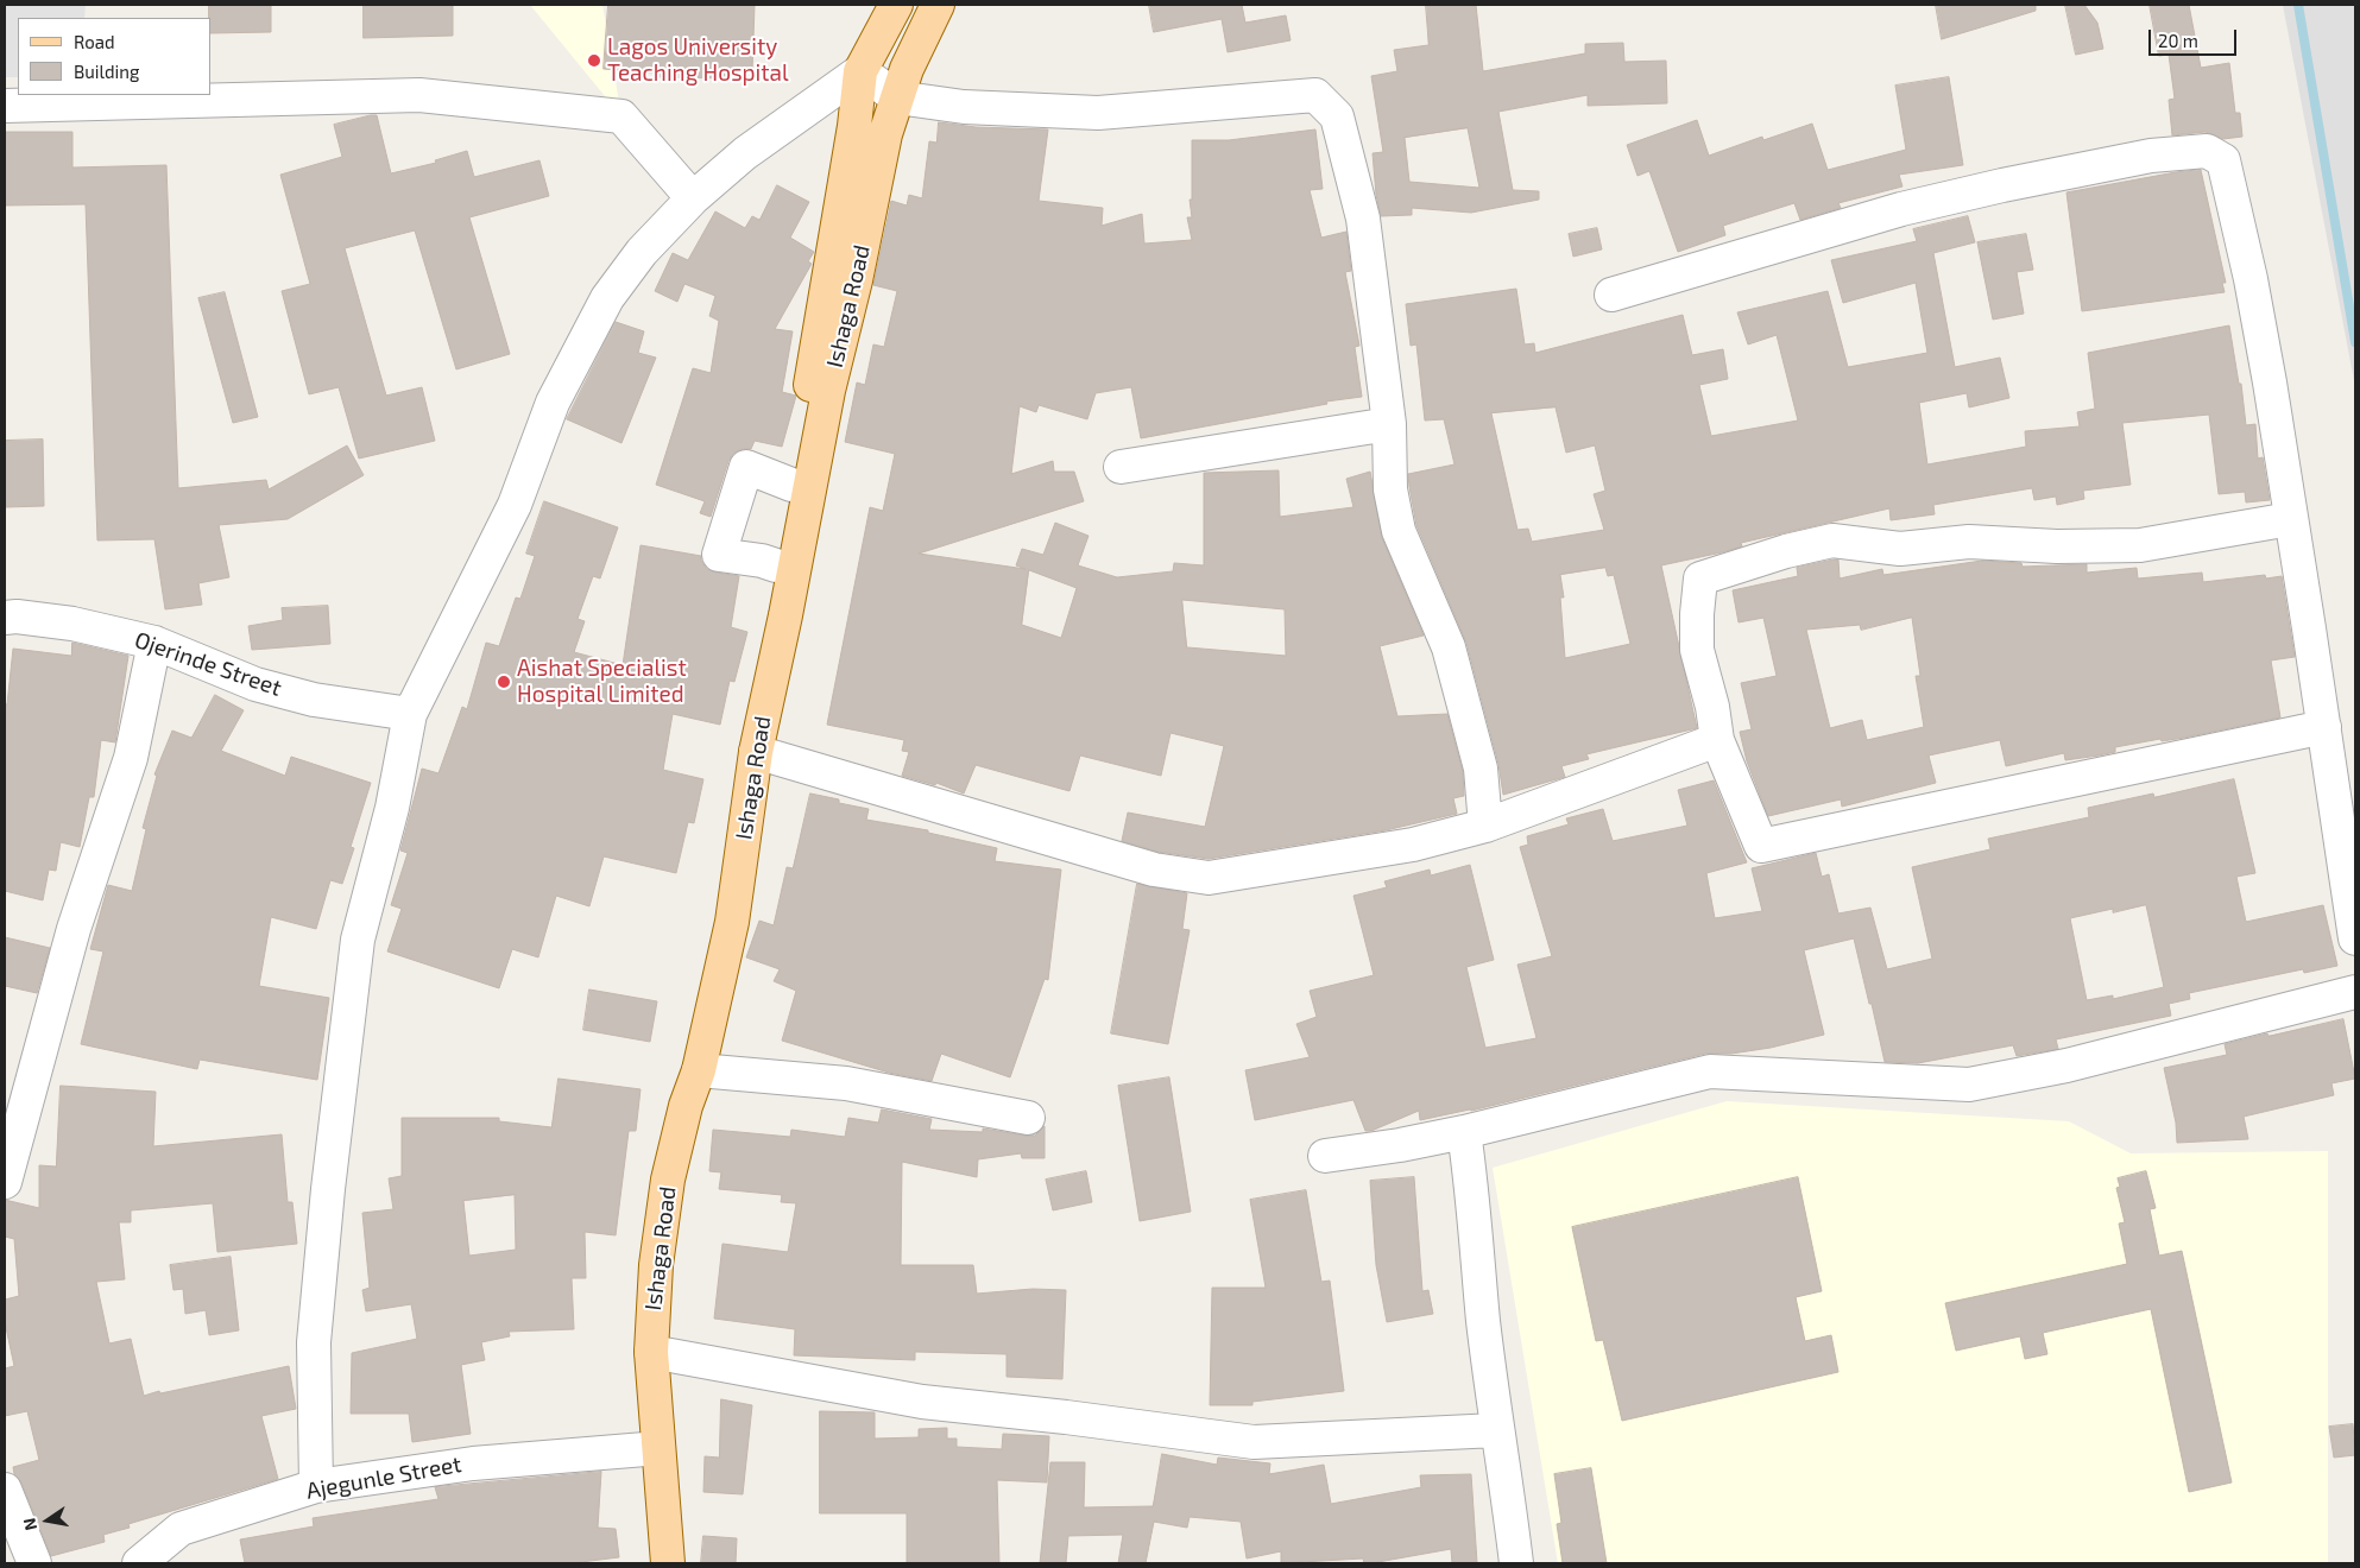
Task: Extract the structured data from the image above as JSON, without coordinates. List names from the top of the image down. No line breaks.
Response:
{"streets":{"main road":["Ishaga Road"],"street":["Ojerinde Street","Ajegunle Street"]},"crossings":[["Ishaga Road","Ajegunle Street"]],"places":["Lagos University Teaching Hospital","Aishat Specialist Hospital Limited"],"legend":["Road","Building"],"scale_bar":"20 m","north":"left"}
